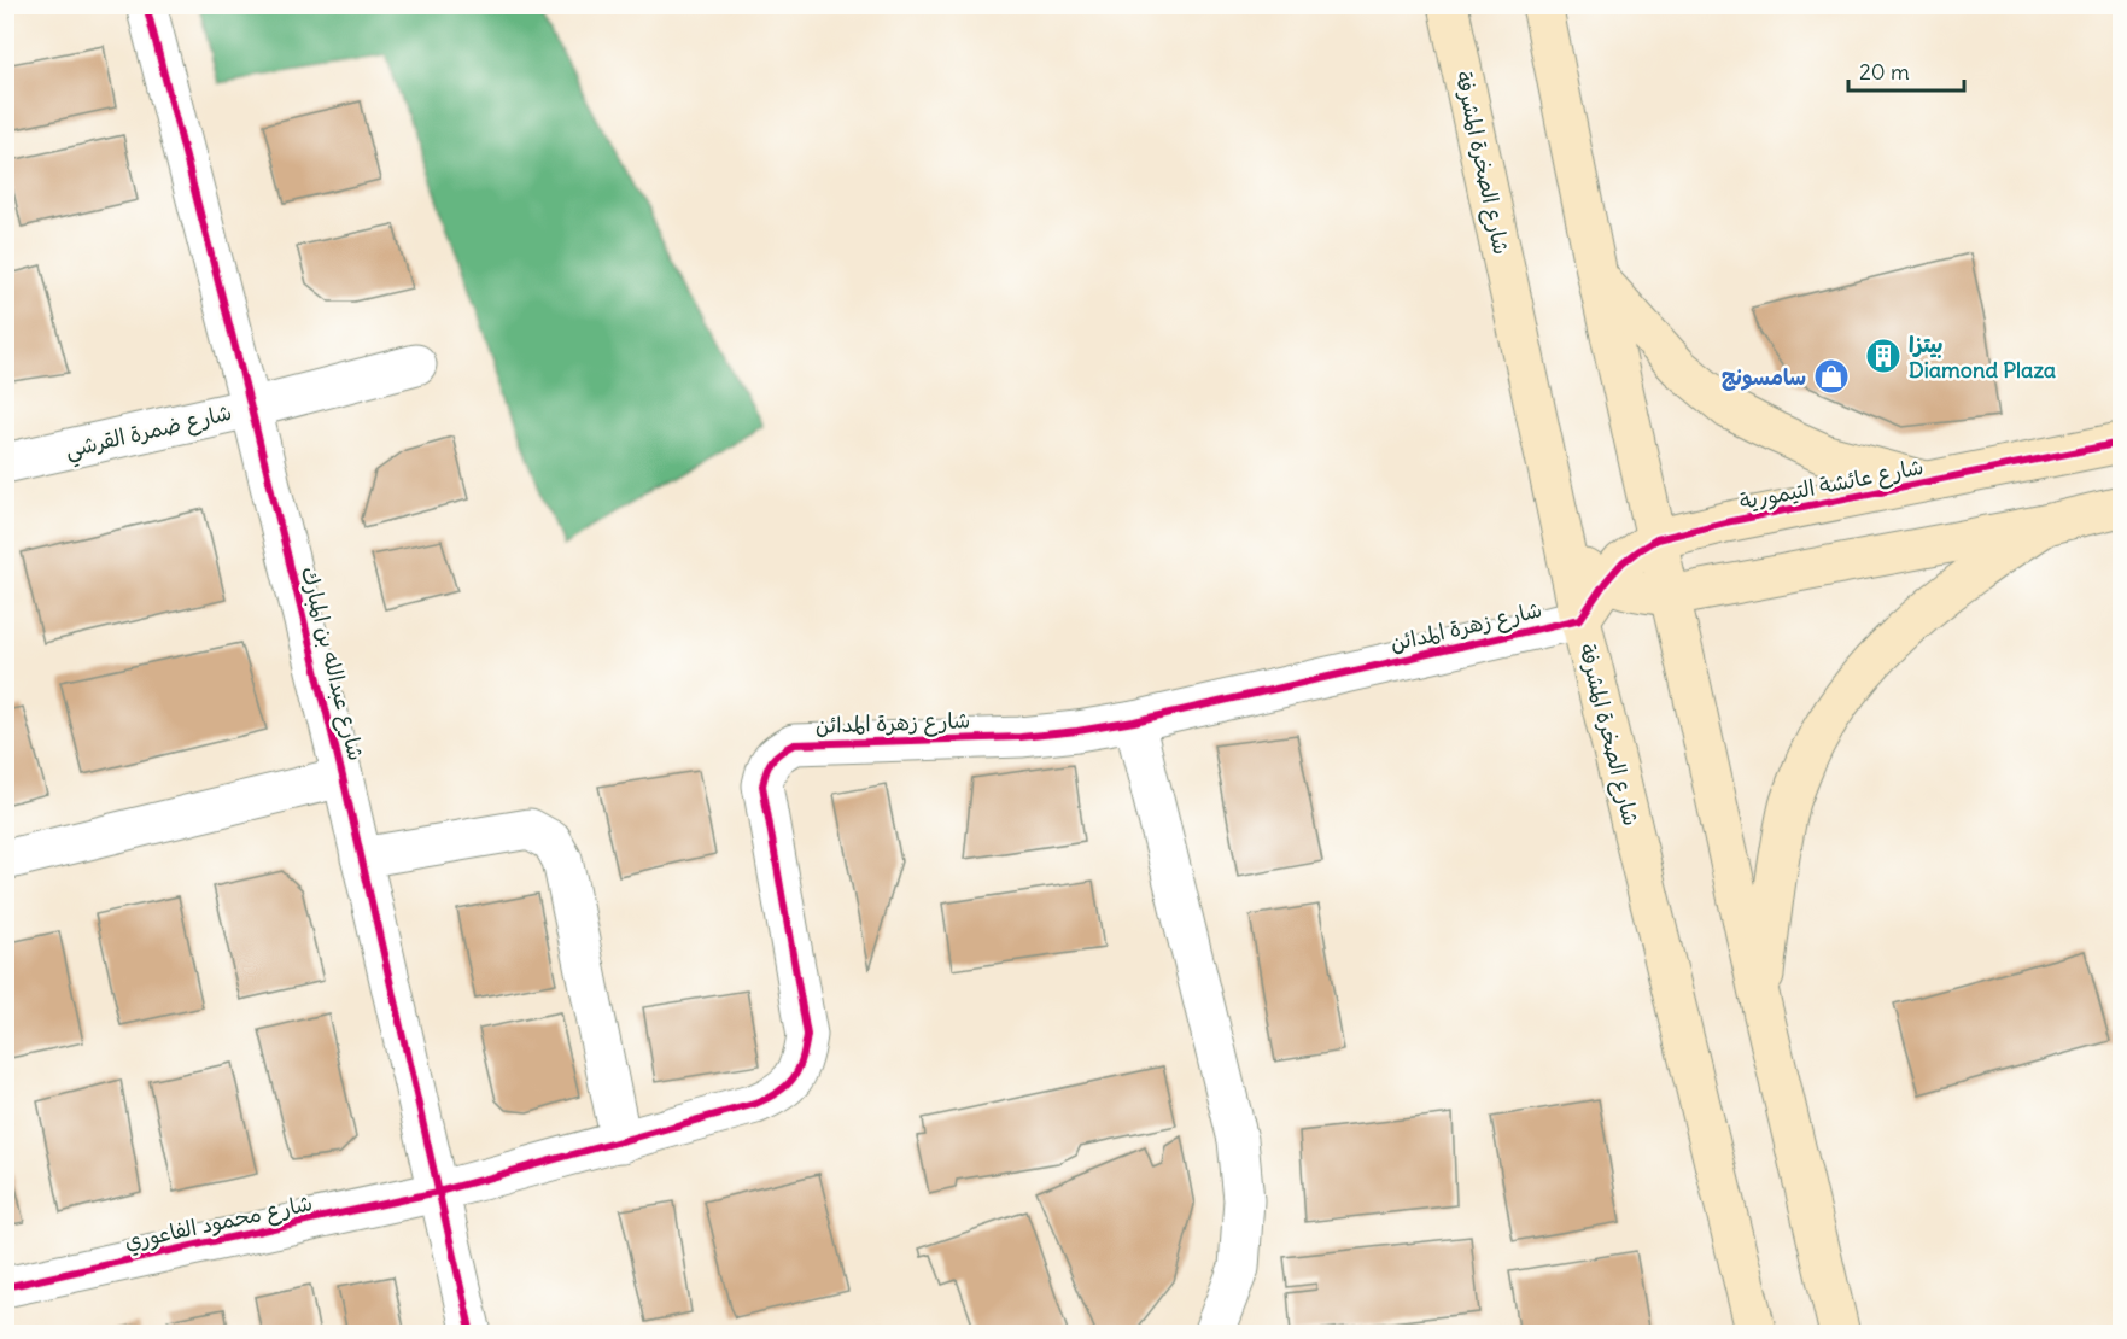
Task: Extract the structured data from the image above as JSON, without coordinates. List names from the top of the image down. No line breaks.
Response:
{"streets":{"main road":["شارع الصخرة المشرفة","شارع عائشة التيمورية"],"street":["شارع ضمرة القرشي","شارع زهرة المدائن","شارع عبدالله بن المبارك","شارع محمود الفاعوري"]},"crossings":[["شارع الصخرة المشرفة","شارع عائشة التيمورية"],["شارع الصخرة المشرفة","شارع زهرة المدائن"],["شارع ضمرة القرشي","شارع عبدالله بن المبارك"],["شارع عائشة التيمورية","شارع زهرة المدائن"],["شارع زهرة المدائن","شارع عبدالله بن المبارك"],["شارع زهرة المدائن","شارع محمود الفاعوري"],["شارع عبدالله بن المبارك","شارع محمود الفاعوري"]],"places":{"building":["بيتزا Diamond Plaza"],"shop":["سامسونج"]},"scale_bar":"20 m"}
